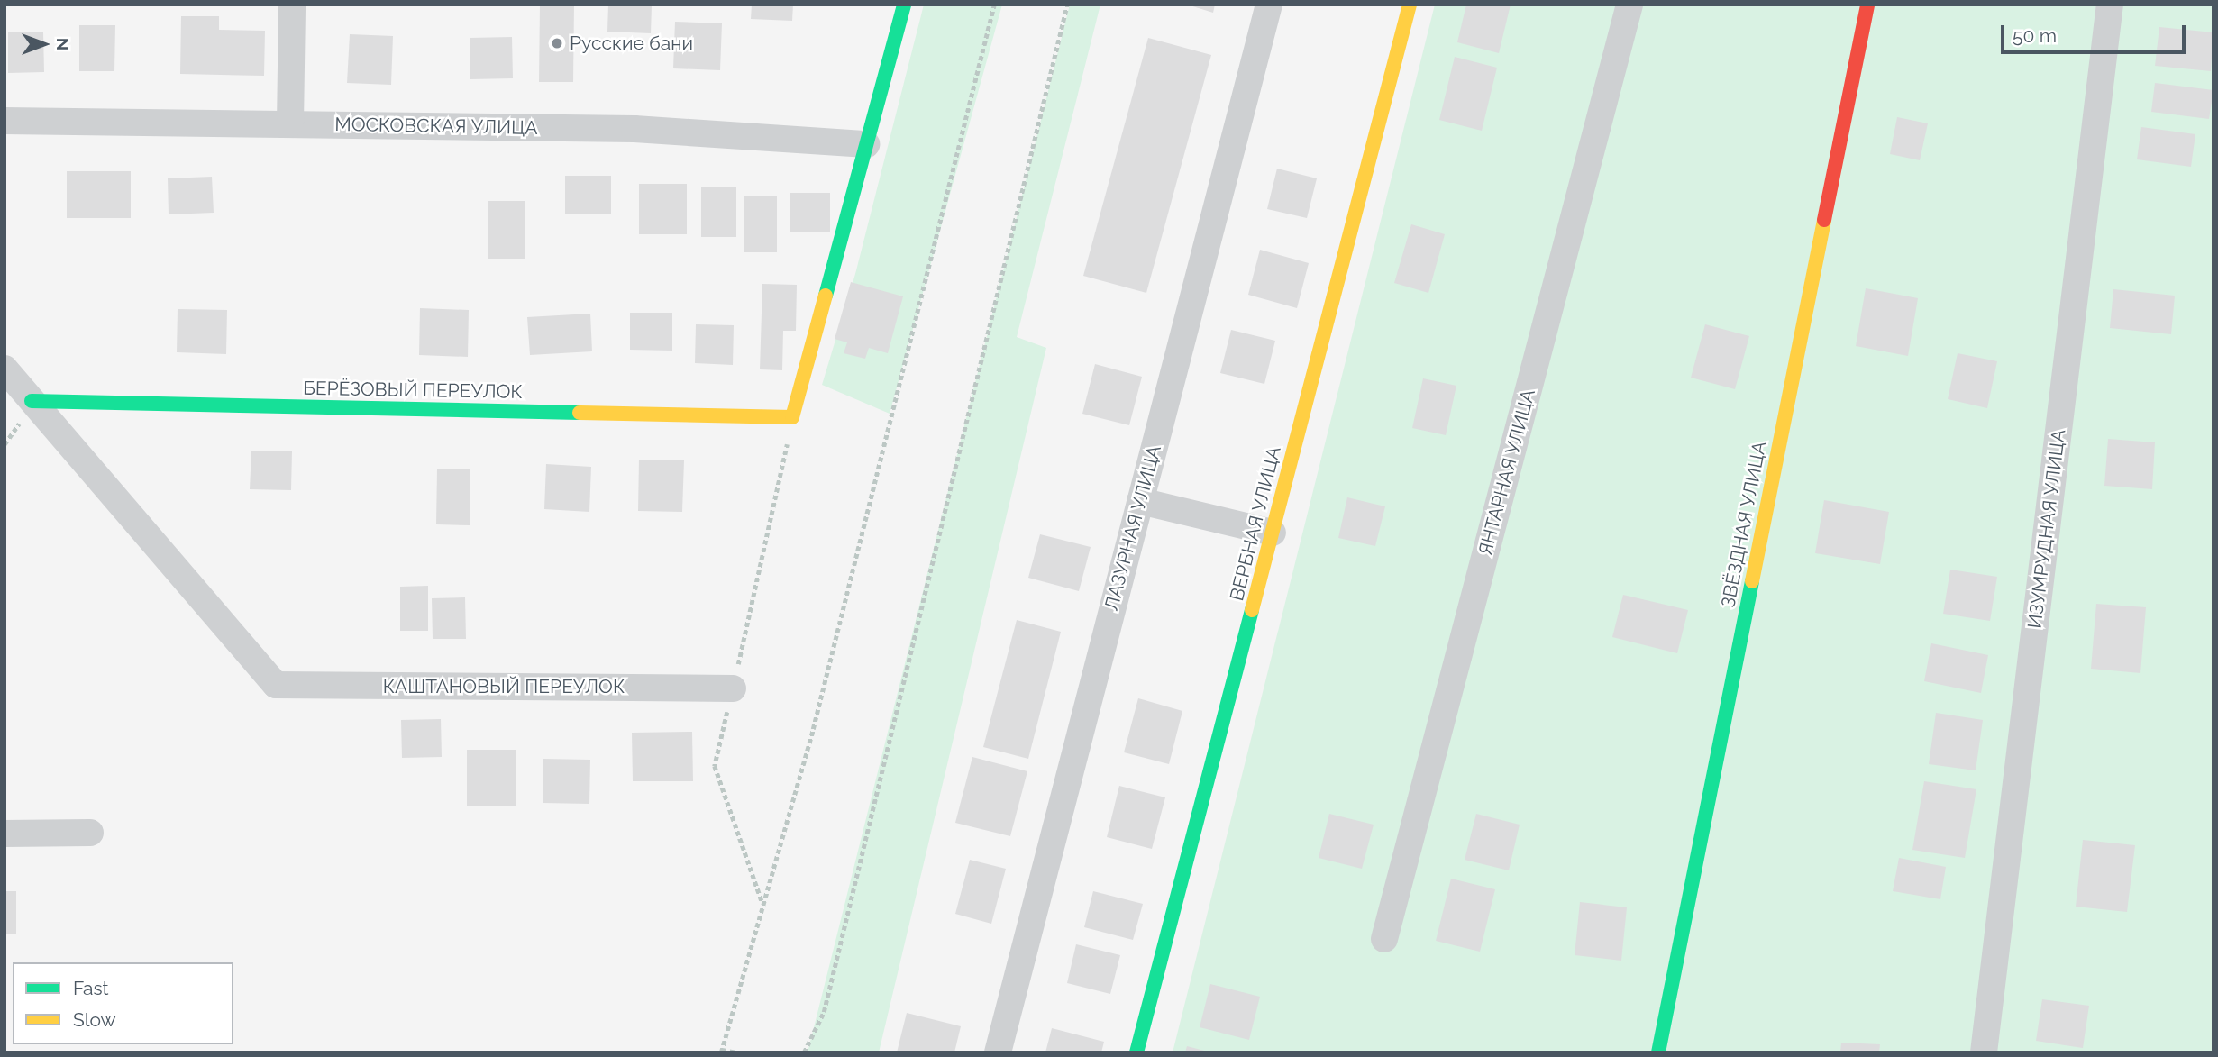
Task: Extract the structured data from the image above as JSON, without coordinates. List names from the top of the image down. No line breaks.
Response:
{"streets":{"street":["МОСКОВСКАЯ УЛИЦА","БЕРЁЗОВЫЙ ПЕРЕУЛОК","ЯНТАРНАЯ УЛИЦА","ВЕРБНАЯ УЛИЦА","ЗВЁЗДНАЯ УЛИЦА","ЛАЗУРНАЯ УЛИЦА","ИЗУМРУДНАЯ УЛИЦА","КАШТАНОВЫЙ ПЕРЕУЛОК"]},"crossings":[["БЕРЁЗОВЫЙ ПЕРЕУЛОК","КАШТАНОВЫЙ ПЕРЕУЛОК"]],"places":["Русские бани"],"legend":["Fast","Slow"],"scale_bar":"50 m","north":"right"}
